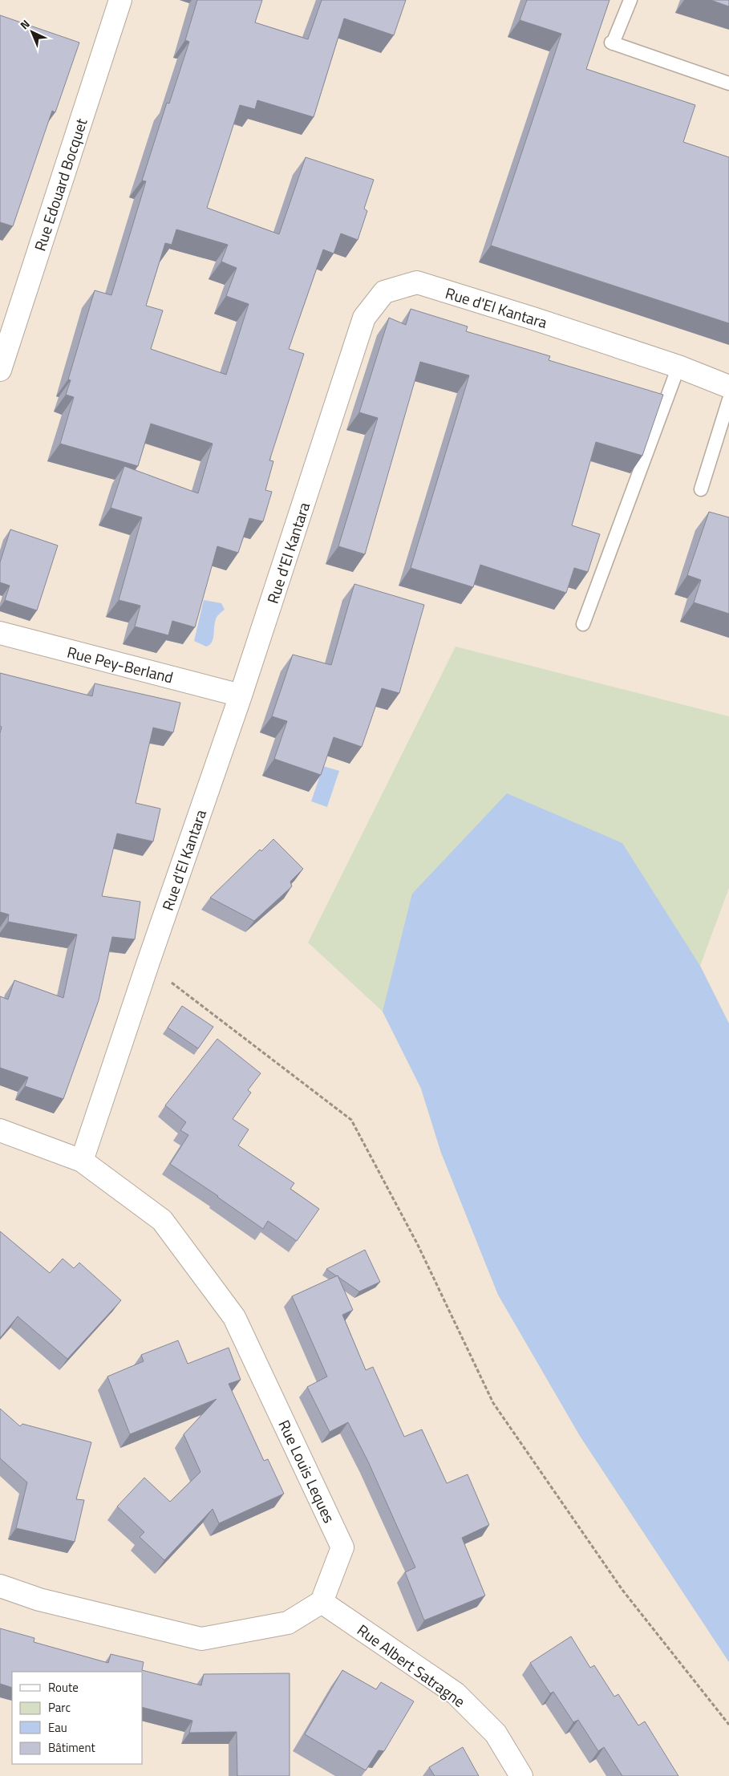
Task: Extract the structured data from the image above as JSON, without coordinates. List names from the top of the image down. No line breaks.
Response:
{"streets":{"street":["Rue Edouard Bocquet","Rue d'El Kantara","Rue Pey-Berland","Rue Louis Leques","Rue Albert Satragne"]},"crossings":[["Rue d'El Kantara","Rue Pey-Berland"],["Rue d'El Kantara","Rue Louis Leques"],["Rue Louis Leques","Rue Albert Satragne"]],"legend":["Route","Parc","Eau","Bâtiment"],"north":"top left"}
